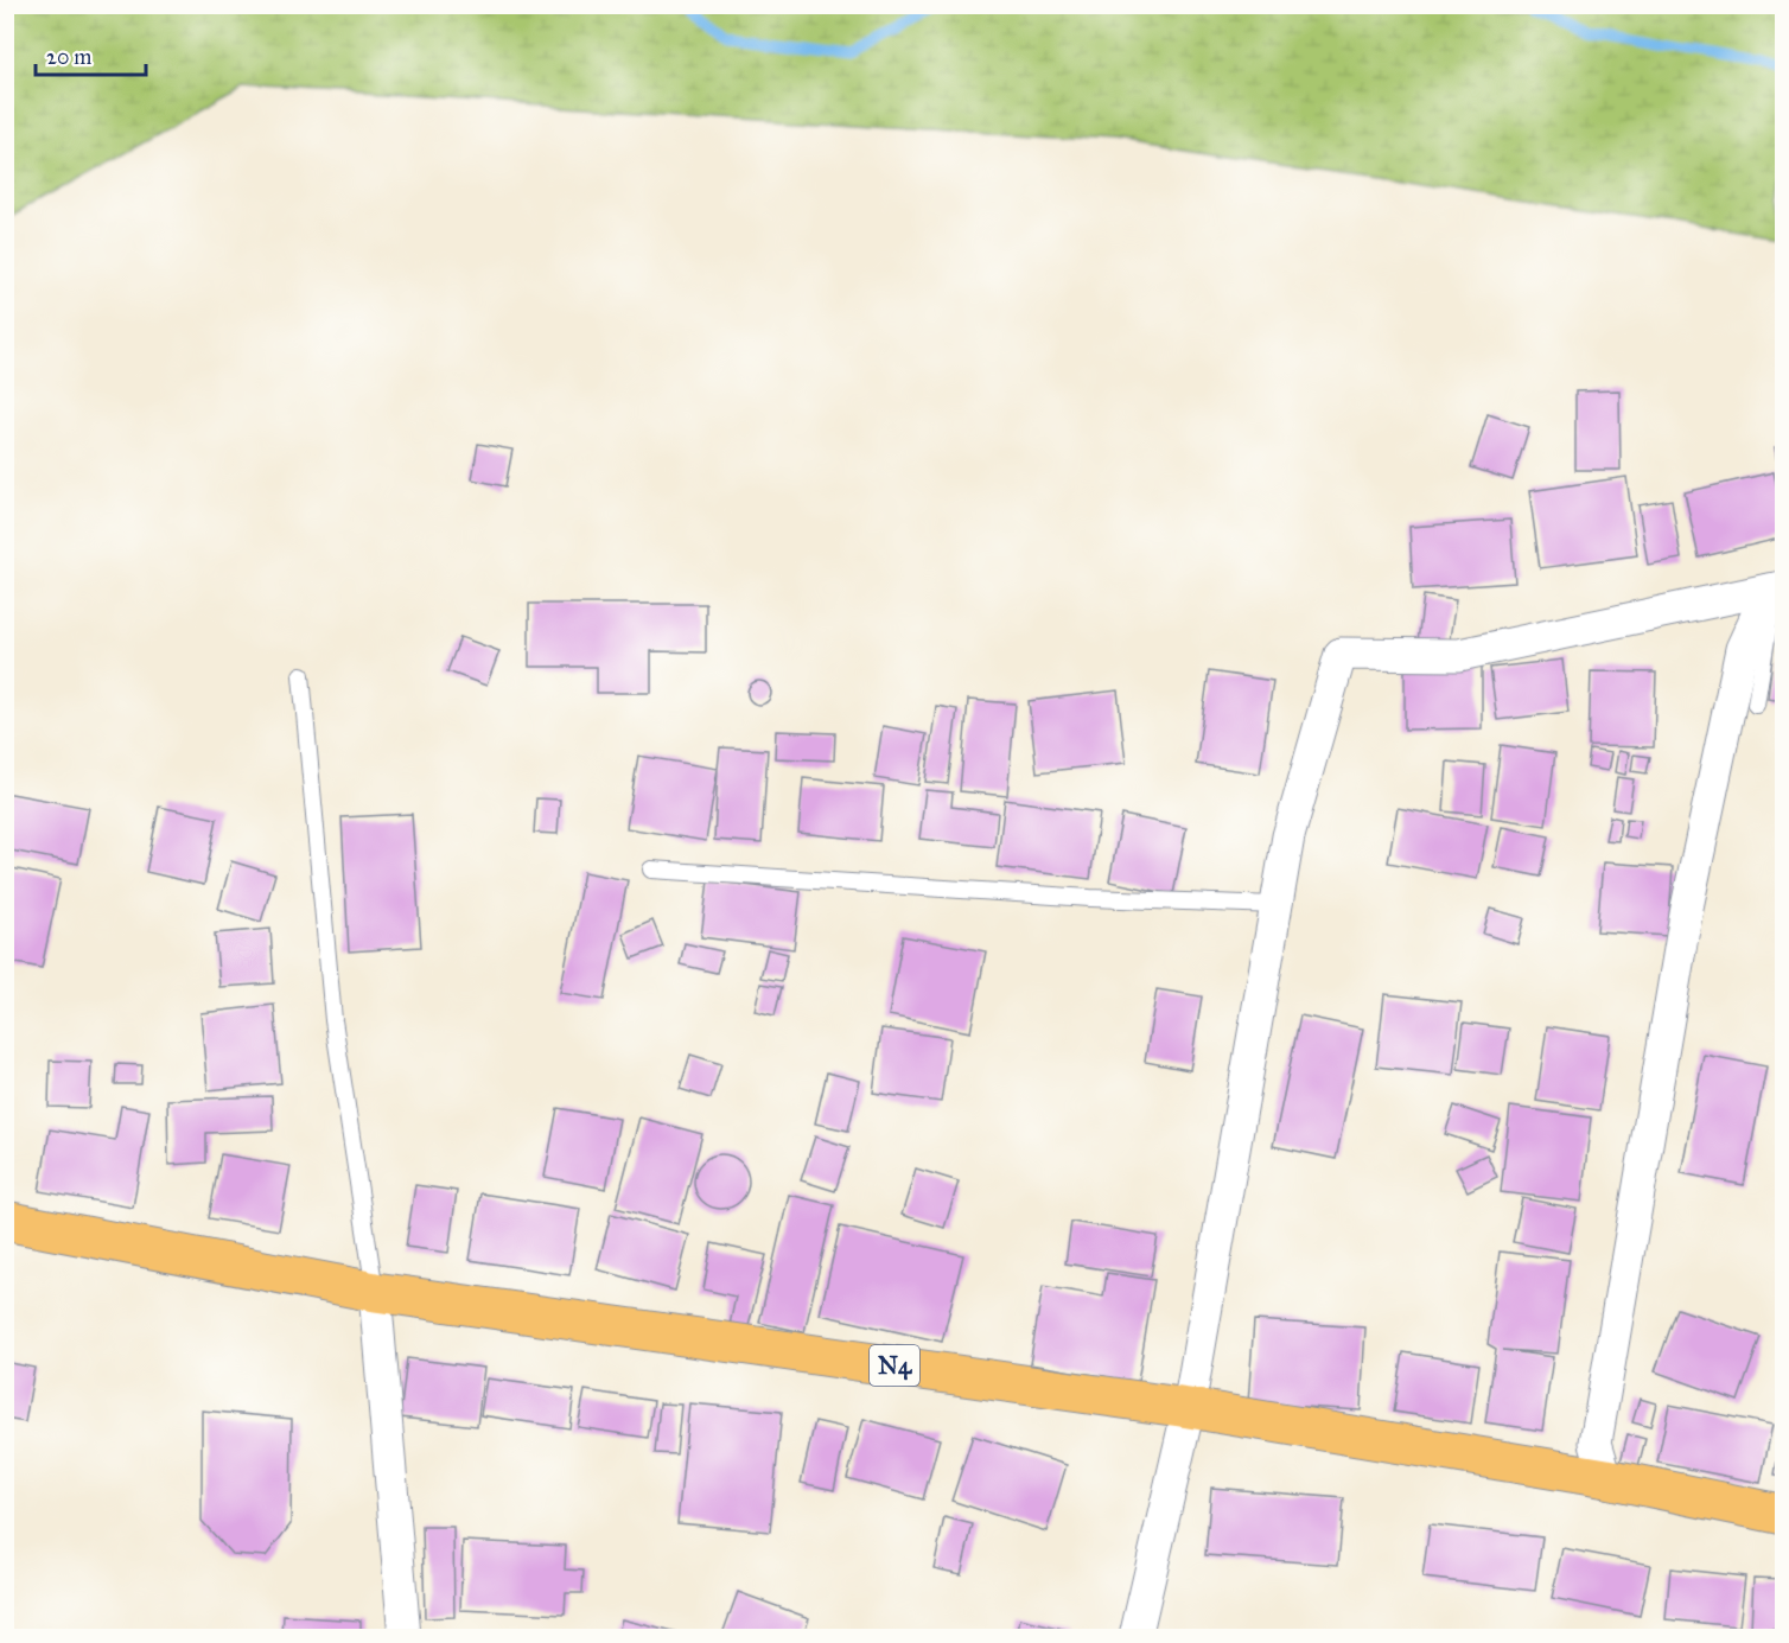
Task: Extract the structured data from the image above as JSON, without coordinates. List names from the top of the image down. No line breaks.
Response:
{"streets":{"highway":["N4"]},"scale_bar":"20 m"}
